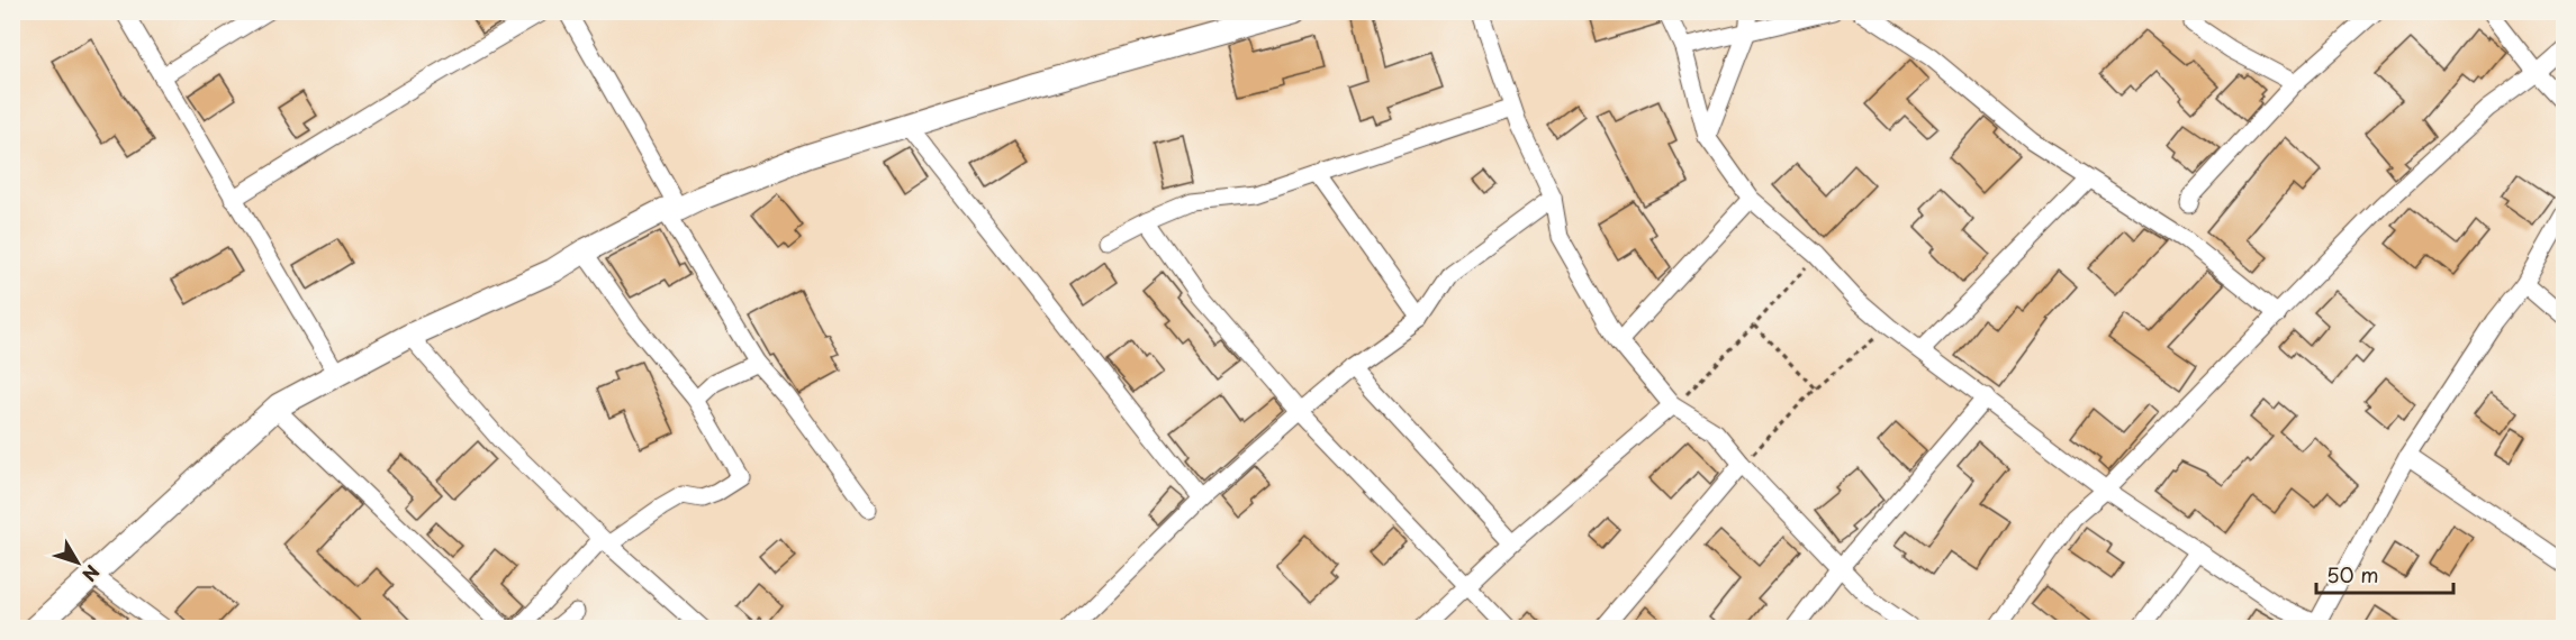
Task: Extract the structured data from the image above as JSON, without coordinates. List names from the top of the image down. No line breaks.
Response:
{"scale_bar":"50 m","north":"bottom right"}
